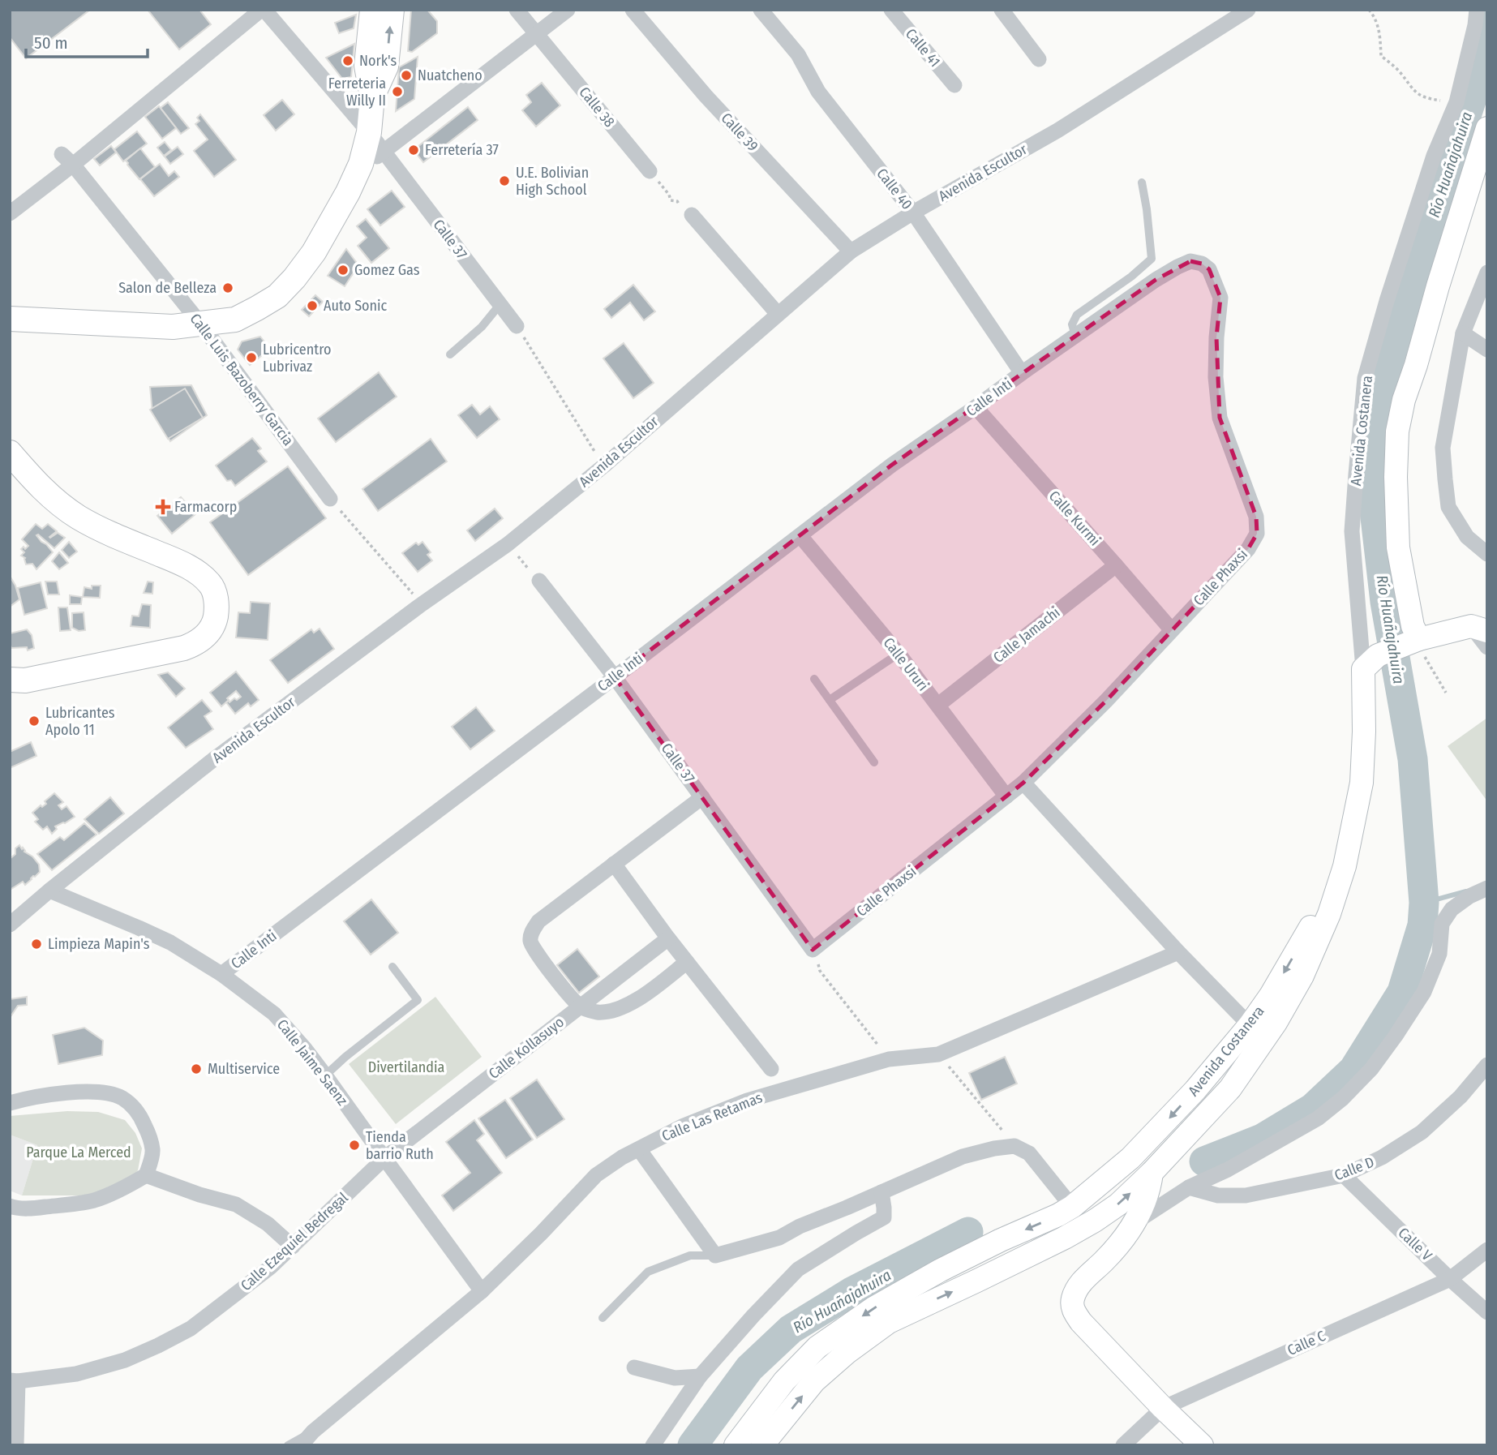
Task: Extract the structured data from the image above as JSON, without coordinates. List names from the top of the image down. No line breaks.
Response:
{"streets":{"main road":["Avenida Costanera"],"street":["Calle 41","Calle 38","Calle 39","Avenida Escultor","Calle 40","Calle 37","Calle Luis Bazoberry Garcia","Calle Inti","Calle Kurmi","Calle Phaxsi","Calle Jamachi","Calle Ururi","Calle Kollasuyo","Calle Jaime Saenz","Calle Las Retamas","Calle D","Calle Ezequiel Bedregal","Calle V","Calle C"]},"crossings":[["Calle 39","Avenida Escultor"],["Avenida Escultor","Calle 40"],["Avenida Escultor","Calle Jaime Saenz"],["Calle 40","Calle Inti"],["Calle 40","Calle Phaxsi"],["Calle 37","Calle Inti"],["Calle 37","Calle Phaxsi"],["Calle Inti","Calle Kurmi"],["Calle Inti","Calle Phaxsi"],["Calle Inti","Calle Ururi"],["Calle Inti","Calle Jaime Saenz"],["Calle Kurmi","Calle Phaxsi"],["Calle Kurmi","Calle Jamachi"],["Calle Phaxsi","Calle Ururi"],["Calle Jamachi","Calle Ururi"],["Calle Kollasuyo","Calle Jaime Saenz"],["Calle Kollasuyo","Calle Ezequiel Bedregal"],["Calle Jaime Saenz","Calle Las Retamas"],["Calle Jaime Saenz","Calle Ezequiel Bedregal"],["Calle D","Calle V"],["Calle V","Calle C"]],"water":["Río Huañajahuira"],"parks":["Divertilandia","Parque La Merced"],"places":{"other":["Nork's","Nuatcheno","Ferreteria Willy II","Ferretería 37","U.E. Bolivian High School","Gomez Gas","Salon de Belleza","Auto Sonic","Lubricentro Lubrivaz","Lubricantes Apolo 11","Limpieza Mapin's","Multiservice","Tienda barrio Ruth"],"health":["Farmacorp"]},"scale_bar":"50 m"}
